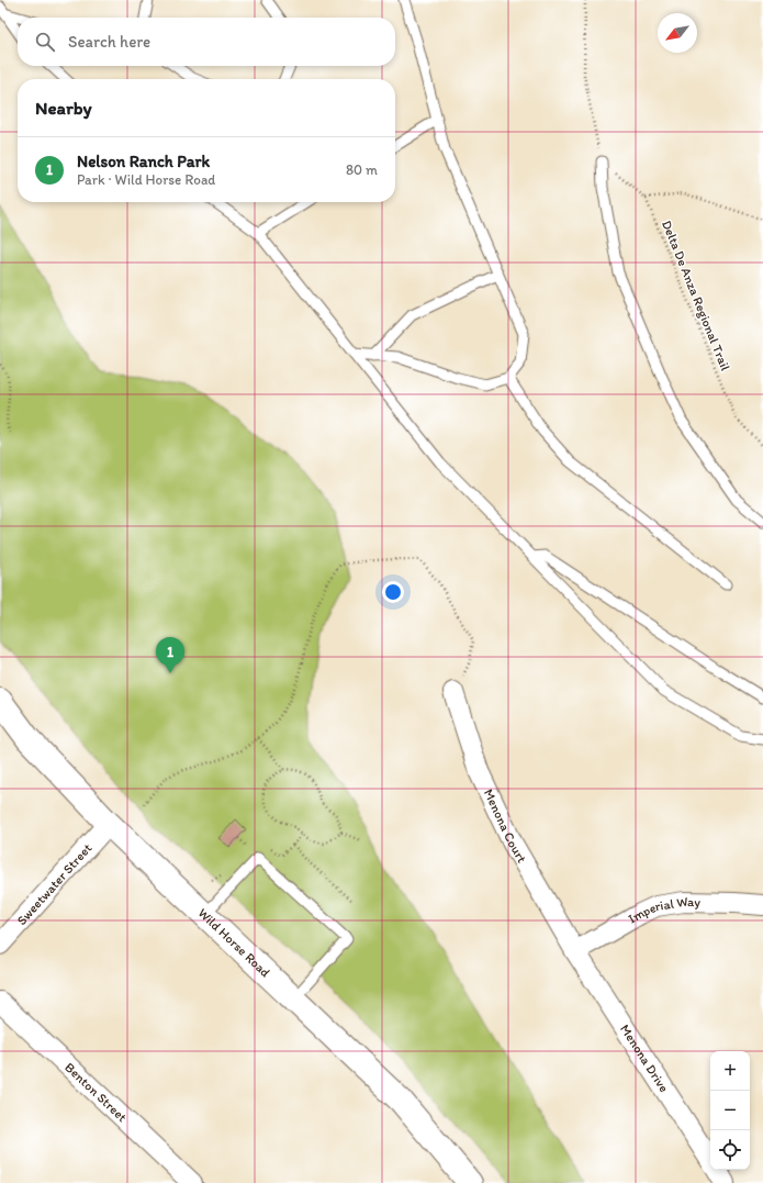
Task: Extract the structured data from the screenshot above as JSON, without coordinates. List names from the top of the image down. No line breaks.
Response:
{"streets":{"street":["Menona Court","Sweetwater Street","Imperial Way","Wild Horse Road","Menona Drive","Benton Street"],"path":["Delta De Anza Regional Trail"]},"crossings":[["Menona Court","Imperial Way"],["Menona Court","Menona Drive"],["Sweetwater Street","Wild Horse Road"],["Imperial Way","Menona Drive"]],"north":"bottom left","page":{"search":"Search here","heading":"Nearby","list":[{"mark":"1","name":"Nelson Ranch Park","note":"Park · Wild Horse Road","value":"80 m"}],"pins":"1","map_buttons":["+","−"]}}
